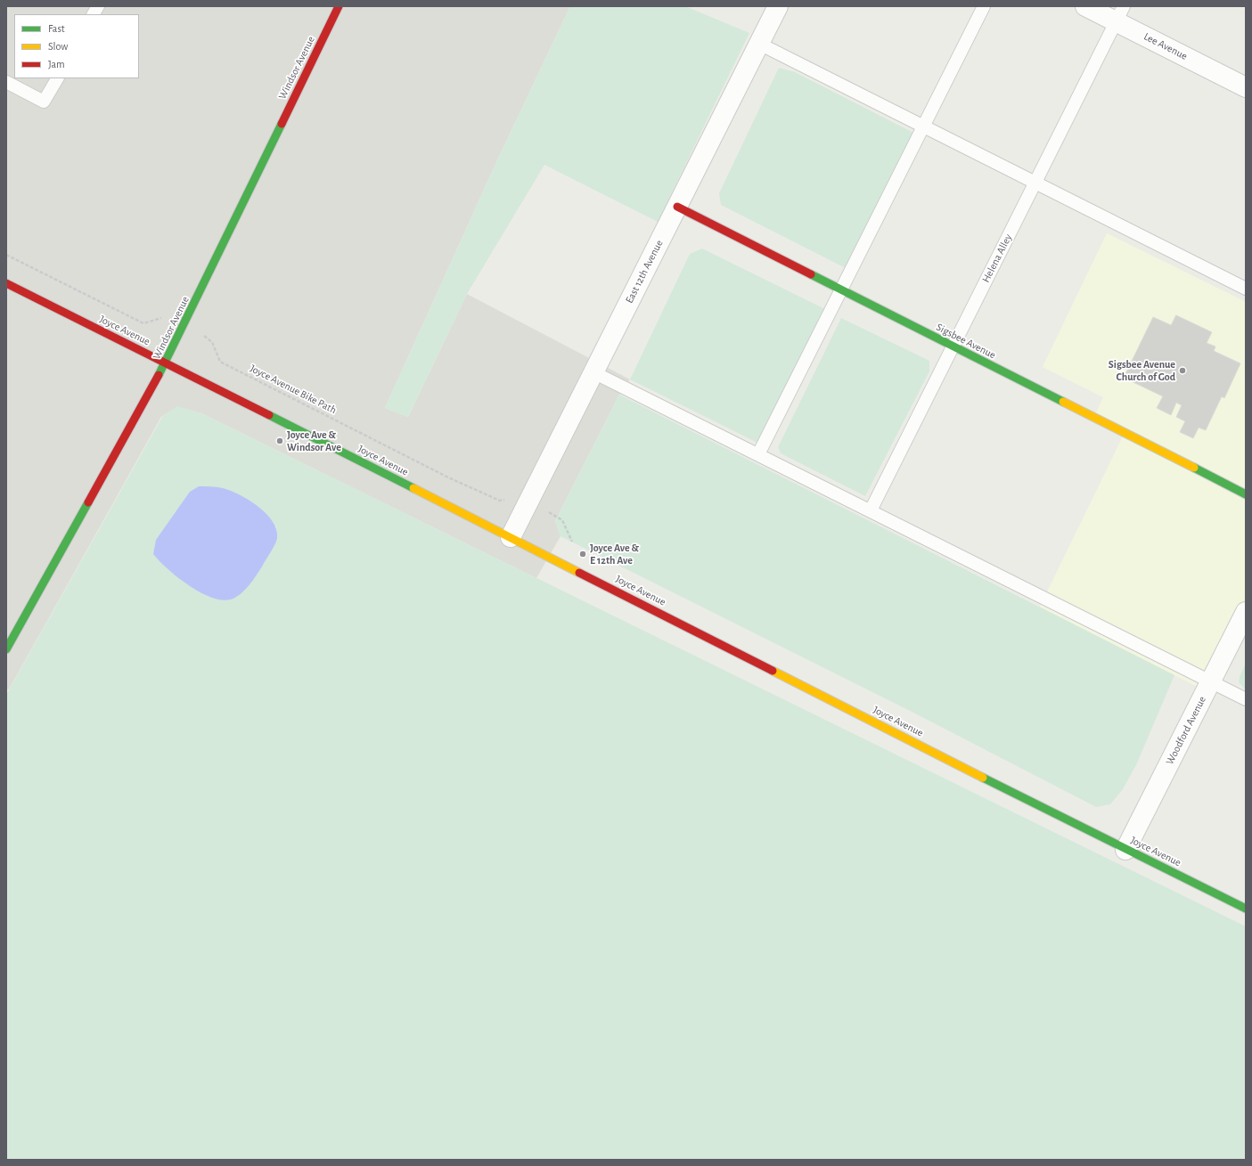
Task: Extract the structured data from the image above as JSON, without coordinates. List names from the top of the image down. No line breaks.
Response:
{"streets":{"street":["Lee Avenue","Windsor Avenue","East 12th Avenue","Joyce Avenue","Sigsbee Avenue","Woodford Avenue"],"lane":["Helena Alley"],"path":["Joyce Avenue Bike Path"]},"crossings":[["Lee Avenue","Helena Alley"],["Windsor Avenue","Joyce Avenue"],["Windsor Avenue","Joyce Avenue Bike Path"],["Helena Alley","Sigsbee Avenue"],["East 12th Avenue","Joyce Avenue"],["East 12th Avenue","Sigsbee Avenue"],["East 12th Avenue","Joyce Avenue Bike Path"],["Joyce Avenue","Woodford Avenue"]],"places":["Sigsbee Avenue Church of God","Joyce Ave & Windsor Ave","Joyce Ave & E 12th Ave"],"legend":["Fast","Slow","Jam"]}
